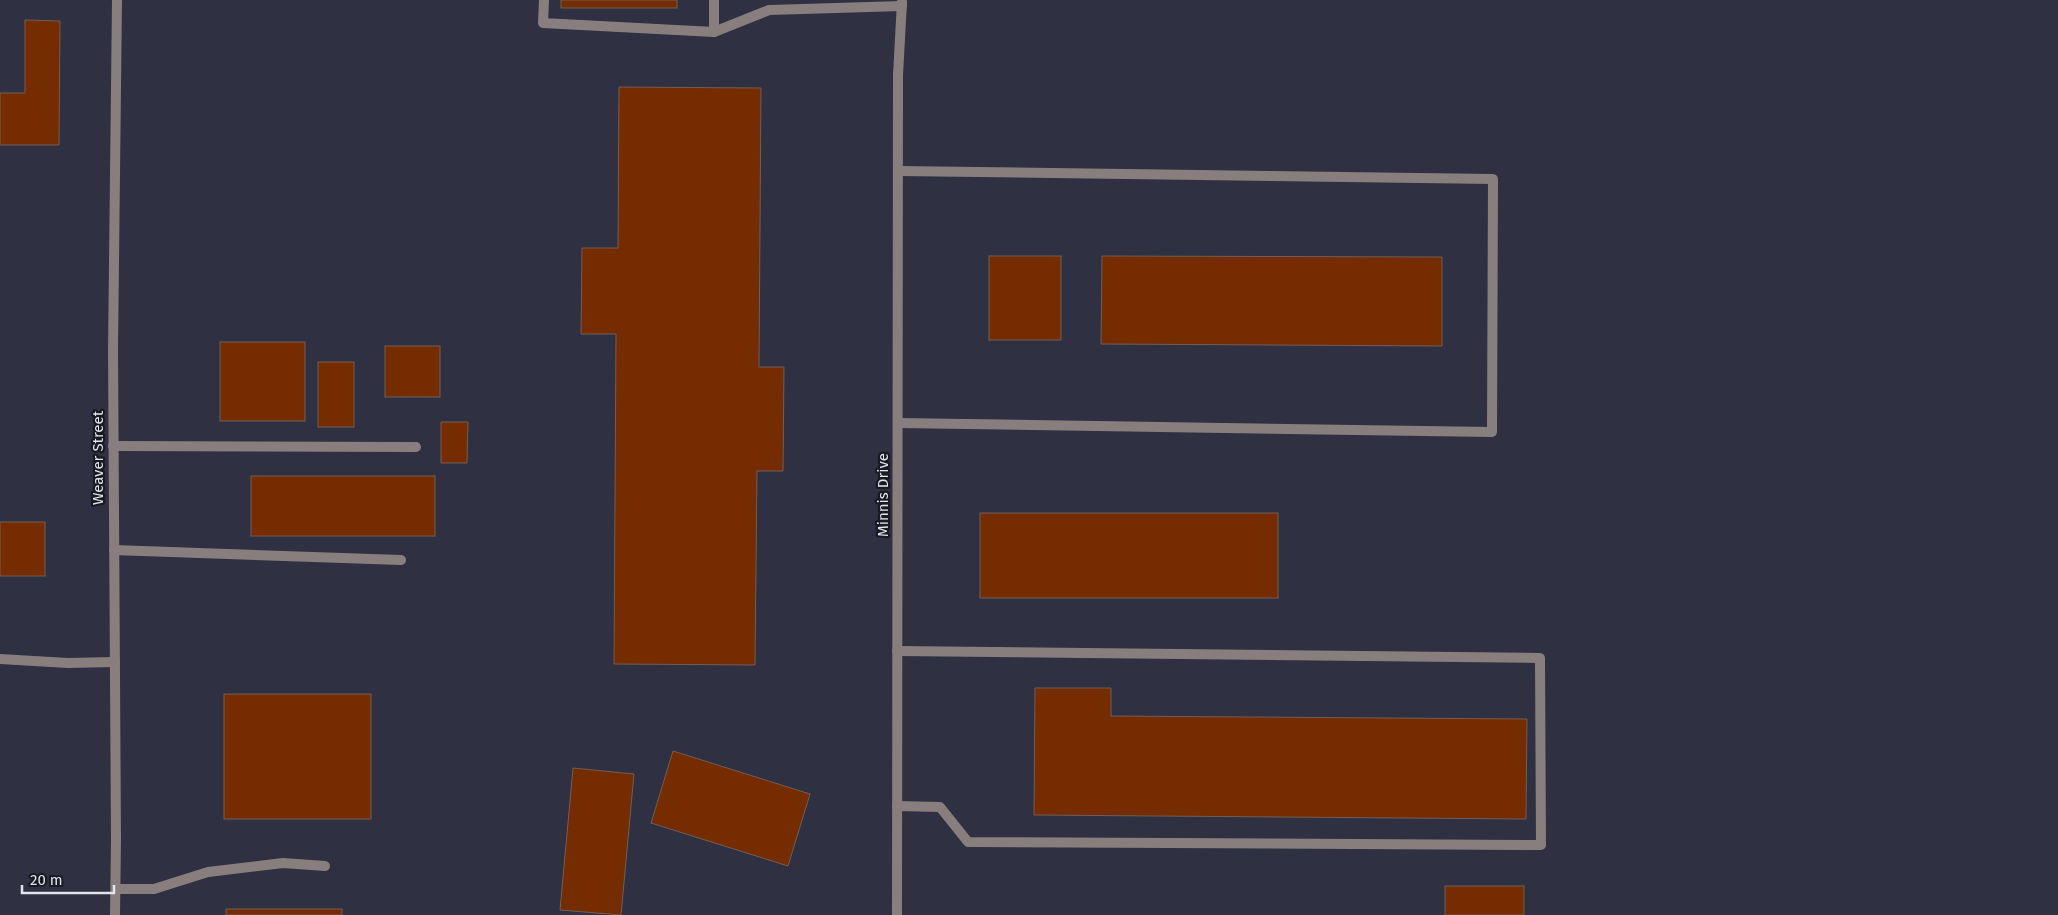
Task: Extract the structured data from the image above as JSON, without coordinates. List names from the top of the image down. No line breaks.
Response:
{"streets":{"street":["Weaver Street","Minnis Drive"]},"scale_bar":"20 m"}
